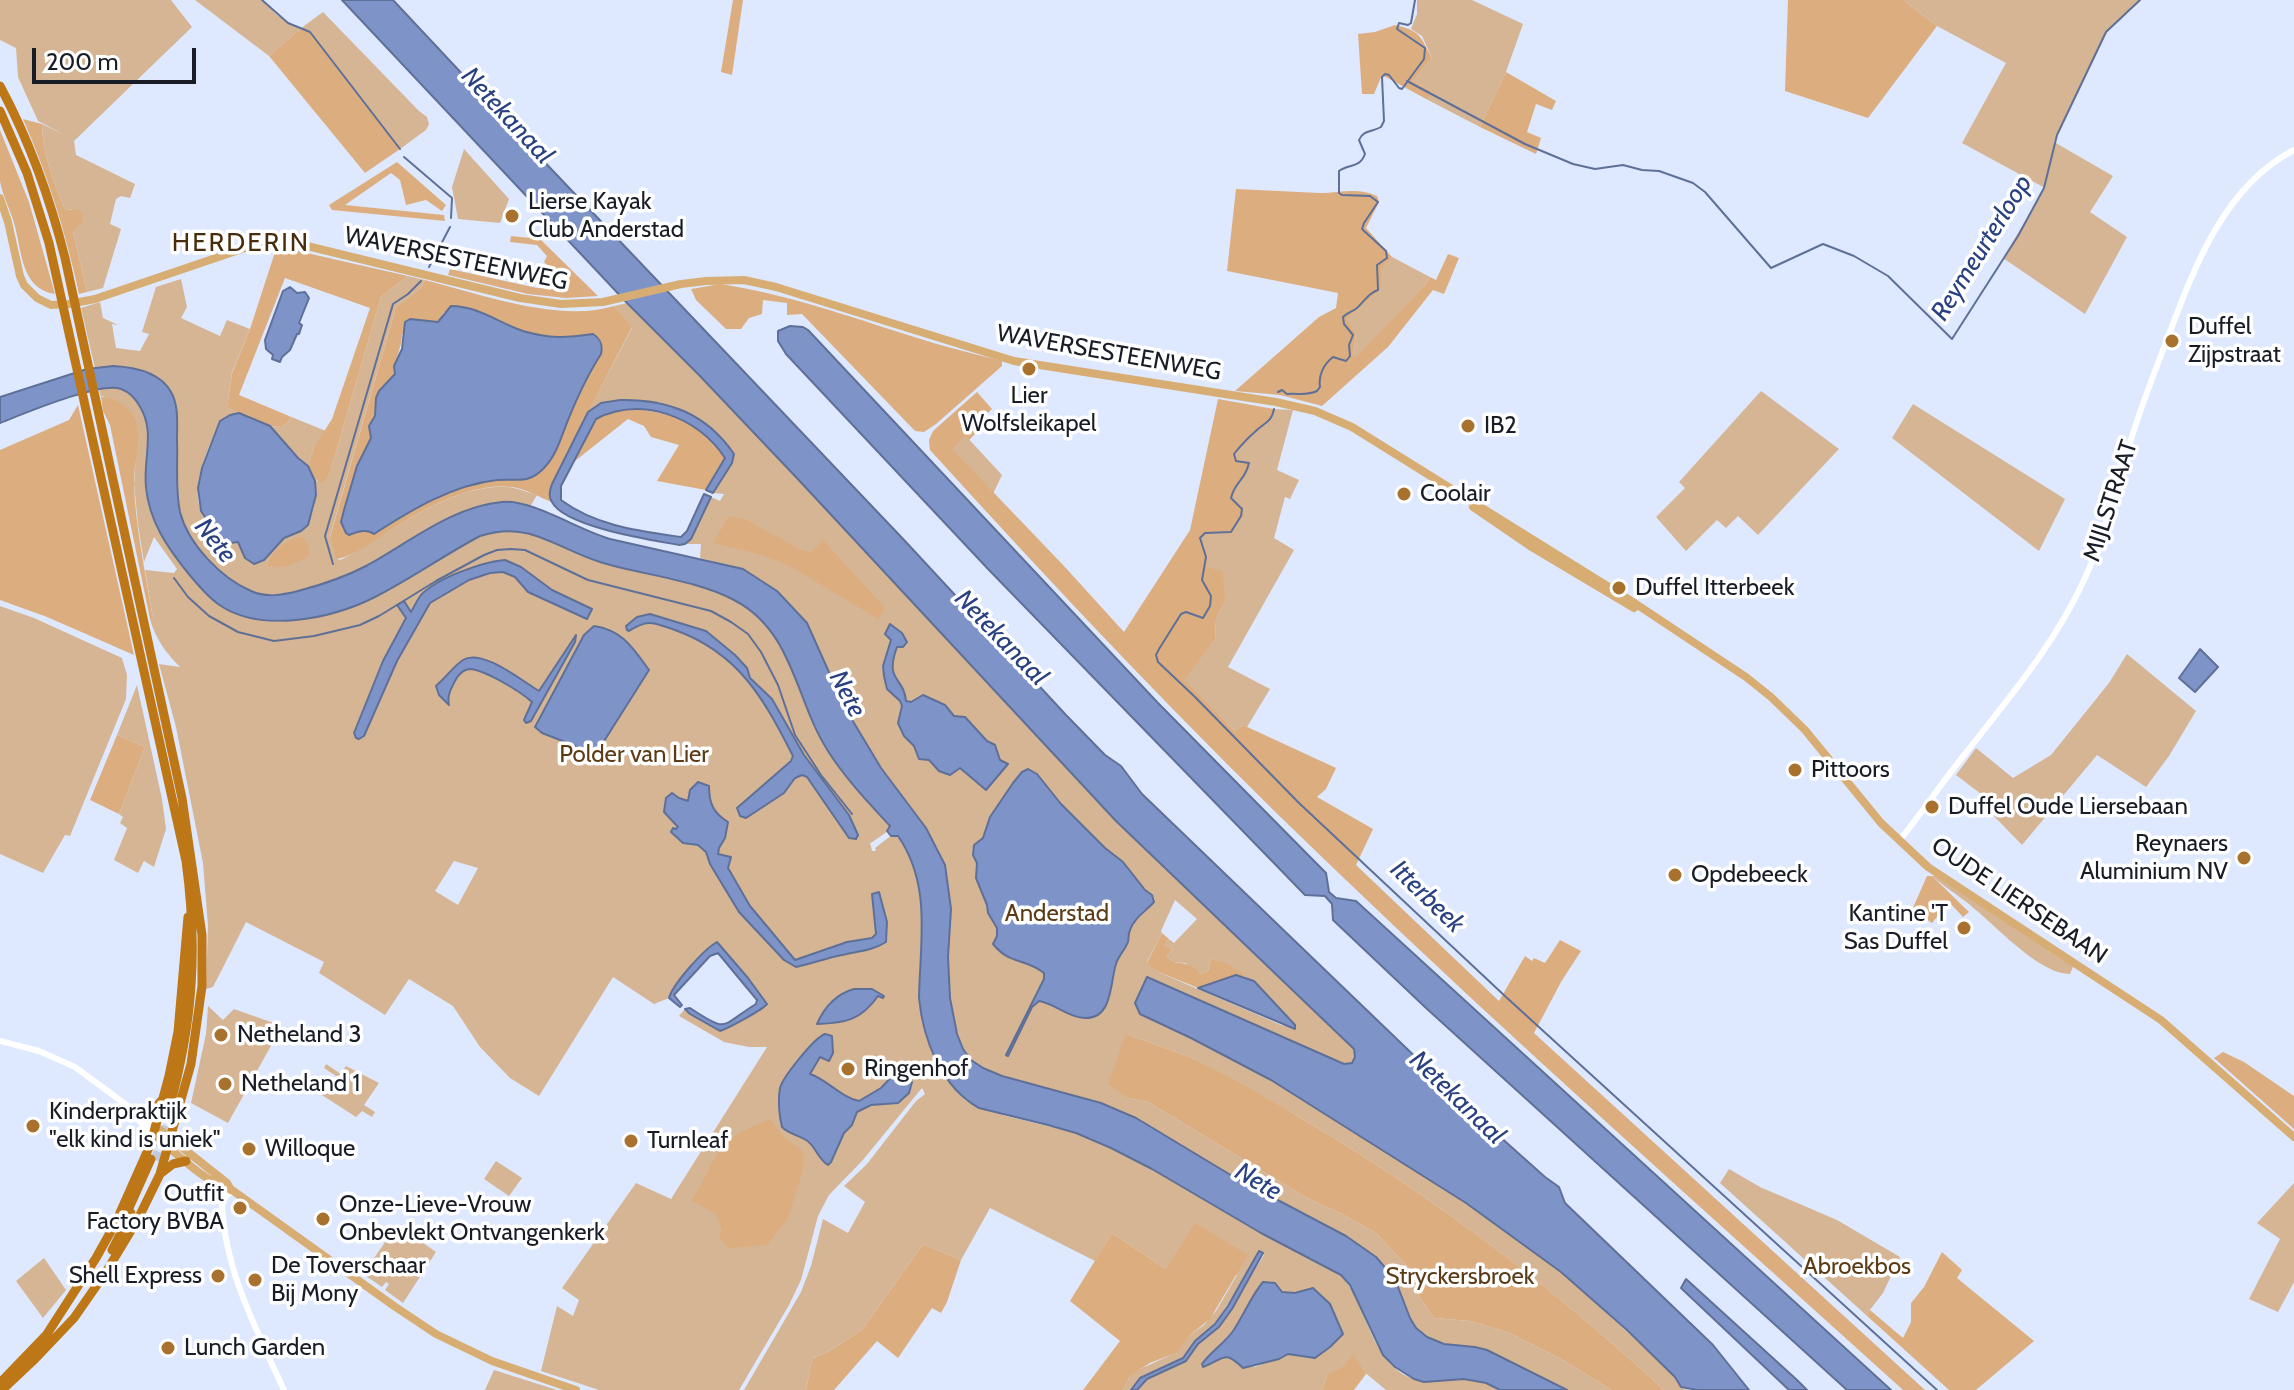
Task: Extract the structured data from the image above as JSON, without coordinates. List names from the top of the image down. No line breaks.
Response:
{"streets":{"main road":["WAVERSESTEENWEG","OUDE LIERSEBAAN"],"street":["MIJLSTRAAT"]},"crossings":[["WAVERSESTEENWEG","OUDE LIERSEBAAN"],["MIJLSTRAAT","OUDE LIERSEBAAN"]],"districts":["HERDERIN"],"water":["Netekanaal","Reymeurterloop","Nete","Itterbeek"],"parks":["Polder van Lier","Anderstad","Abroekbos","Stryckersbroek"],"places":["Lierse Kayak Club Anderstad","Duffel Zijpstraat","Lier Wolfsleikapel","IB2","Coolair","Duffel Itterbeek","Pittoors","Duffel Oude Liersebaan","Reynaers Aluminium NV","Opdebeeck","Kantine 'T Sas Duffel","Netheland 3","Ringenhof","Netheland 1","Kinderpraktijk \"elk kind is uniek\"","Turnleaf","Willoque","Outfit Factory BVBA","Onze-Lieve-Vrouw Onbevlekt Ontvangenkerk","Shell Express","De Toverschaar Bij Mony","Lunch Garden"],"scale_bar":"200 m"}
